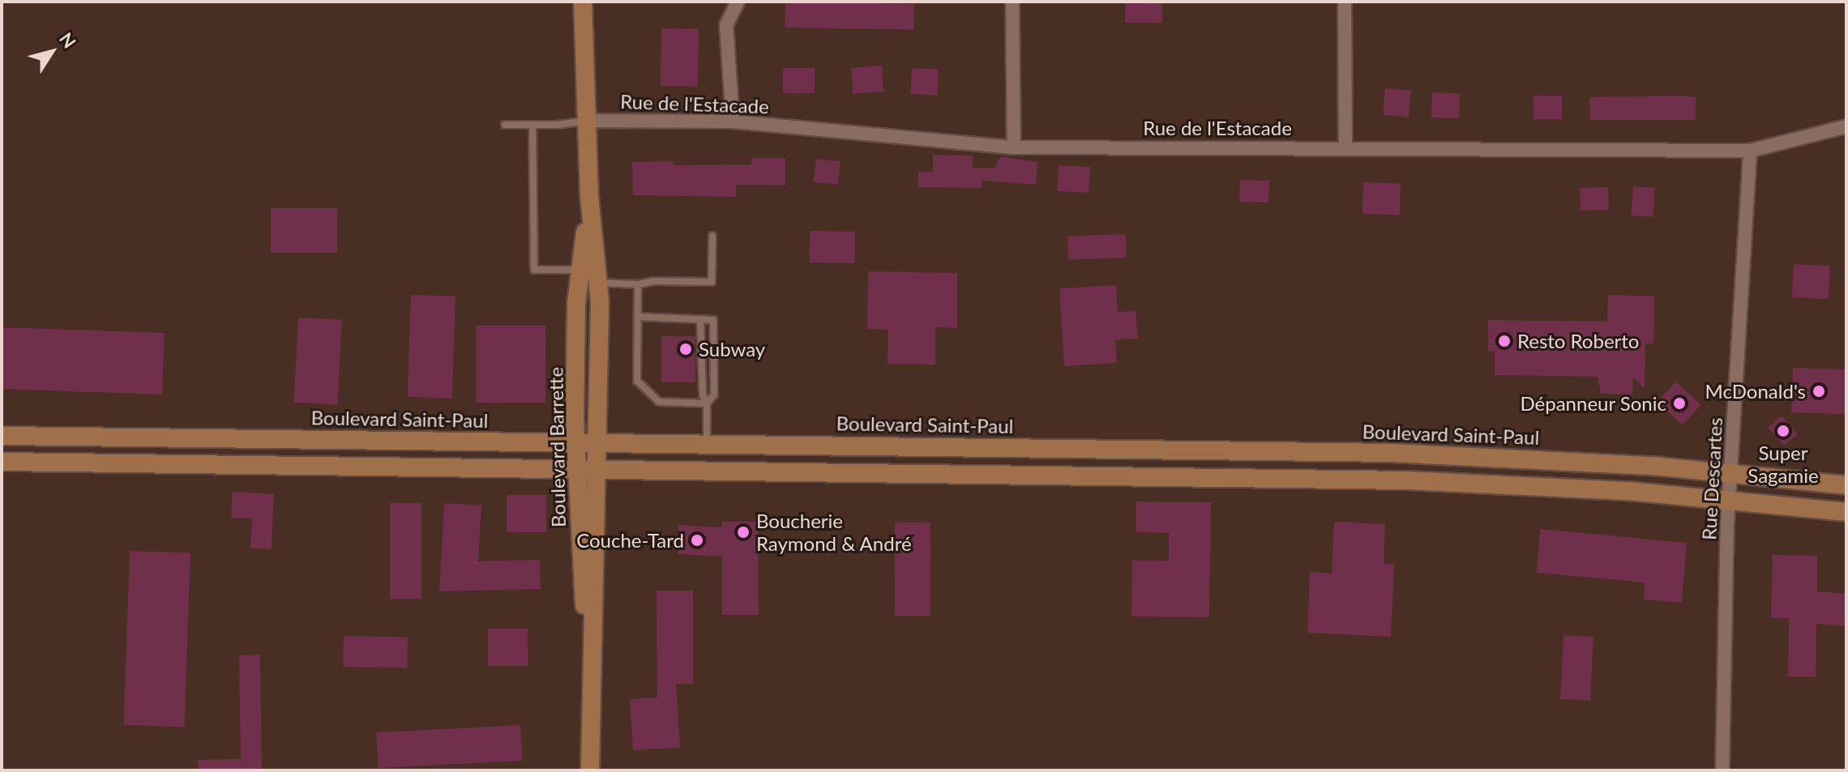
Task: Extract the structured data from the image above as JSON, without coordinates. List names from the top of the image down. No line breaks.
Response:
{"streets":{"main road":["Boulevard Saint-Paul","Boulevard Barrette"],"street":["Rue de l'Estacade","Rue Descartes"]},"crossings":[["Rue de l'Estacade","Boulevard Barrette"],["Rue de l'Estacade","Rue Descartes"],["Boulevard Saint-Paul","Boulevard Barrette"],["Boulevard Saint-Paul","Rue Descartes"]],"places":["Resto Roberto","Subway","McDonald's","Dépanneur Sonic","Super Sagamie","Boucherie Raymond & André","Couche-Tard"],"north":"top right"}
